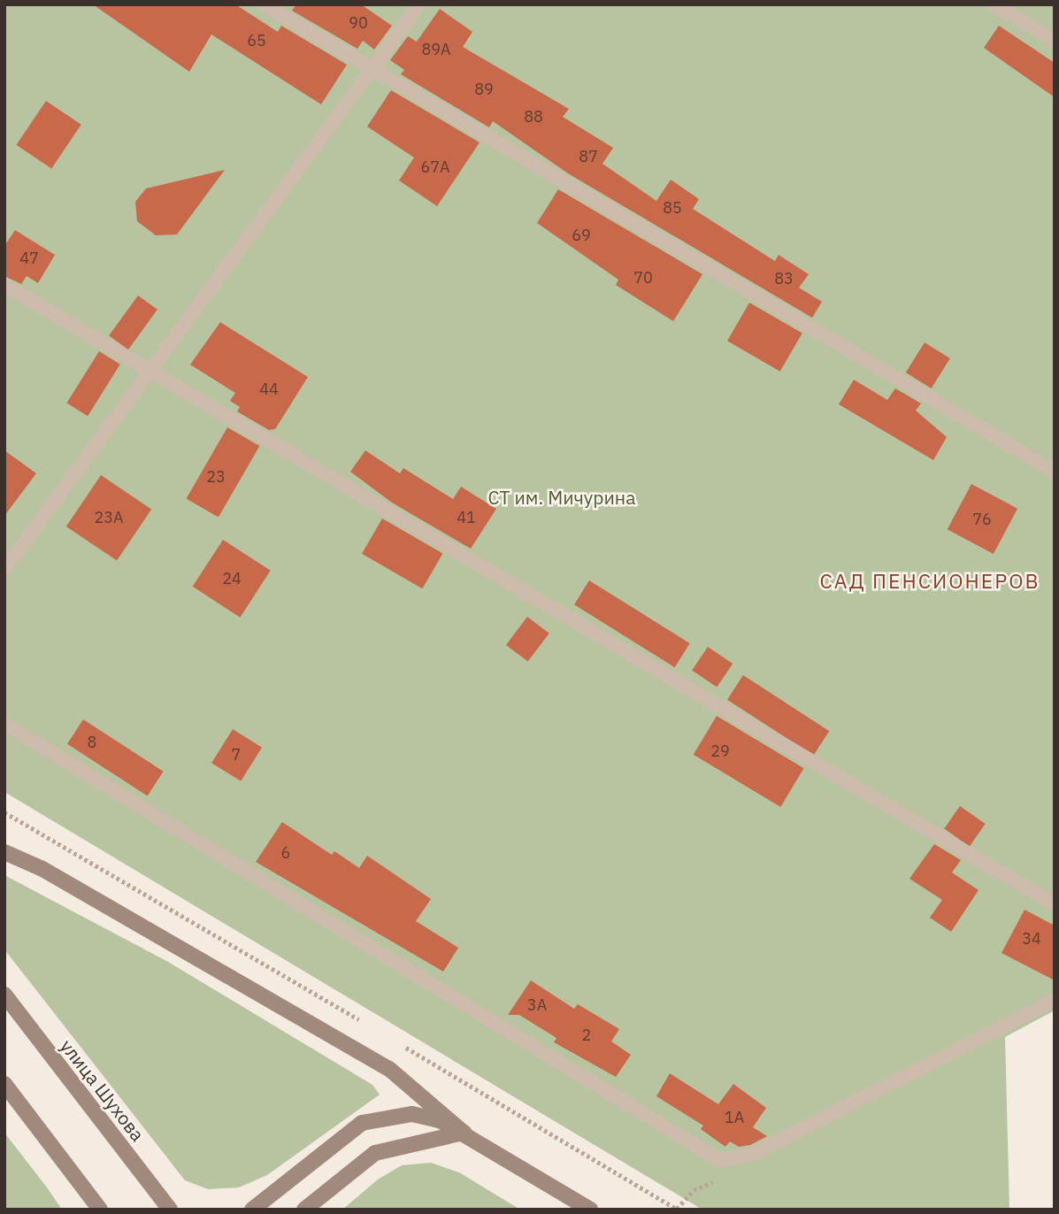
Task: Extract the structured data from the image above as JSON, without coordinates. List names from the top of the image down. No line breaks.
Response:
{"streets":{"main road":["улица Шухова"]},"districts":["САД ПЕНСИОНЕРОВ"],"parks":["СТ им. Мичурина"],"house_numbers":["90","65","89А","89","88","87","67А","85","69","47","70","83","44","23","23А","41","76","24","8","29","7","6","34","3А","2","1А"]}
